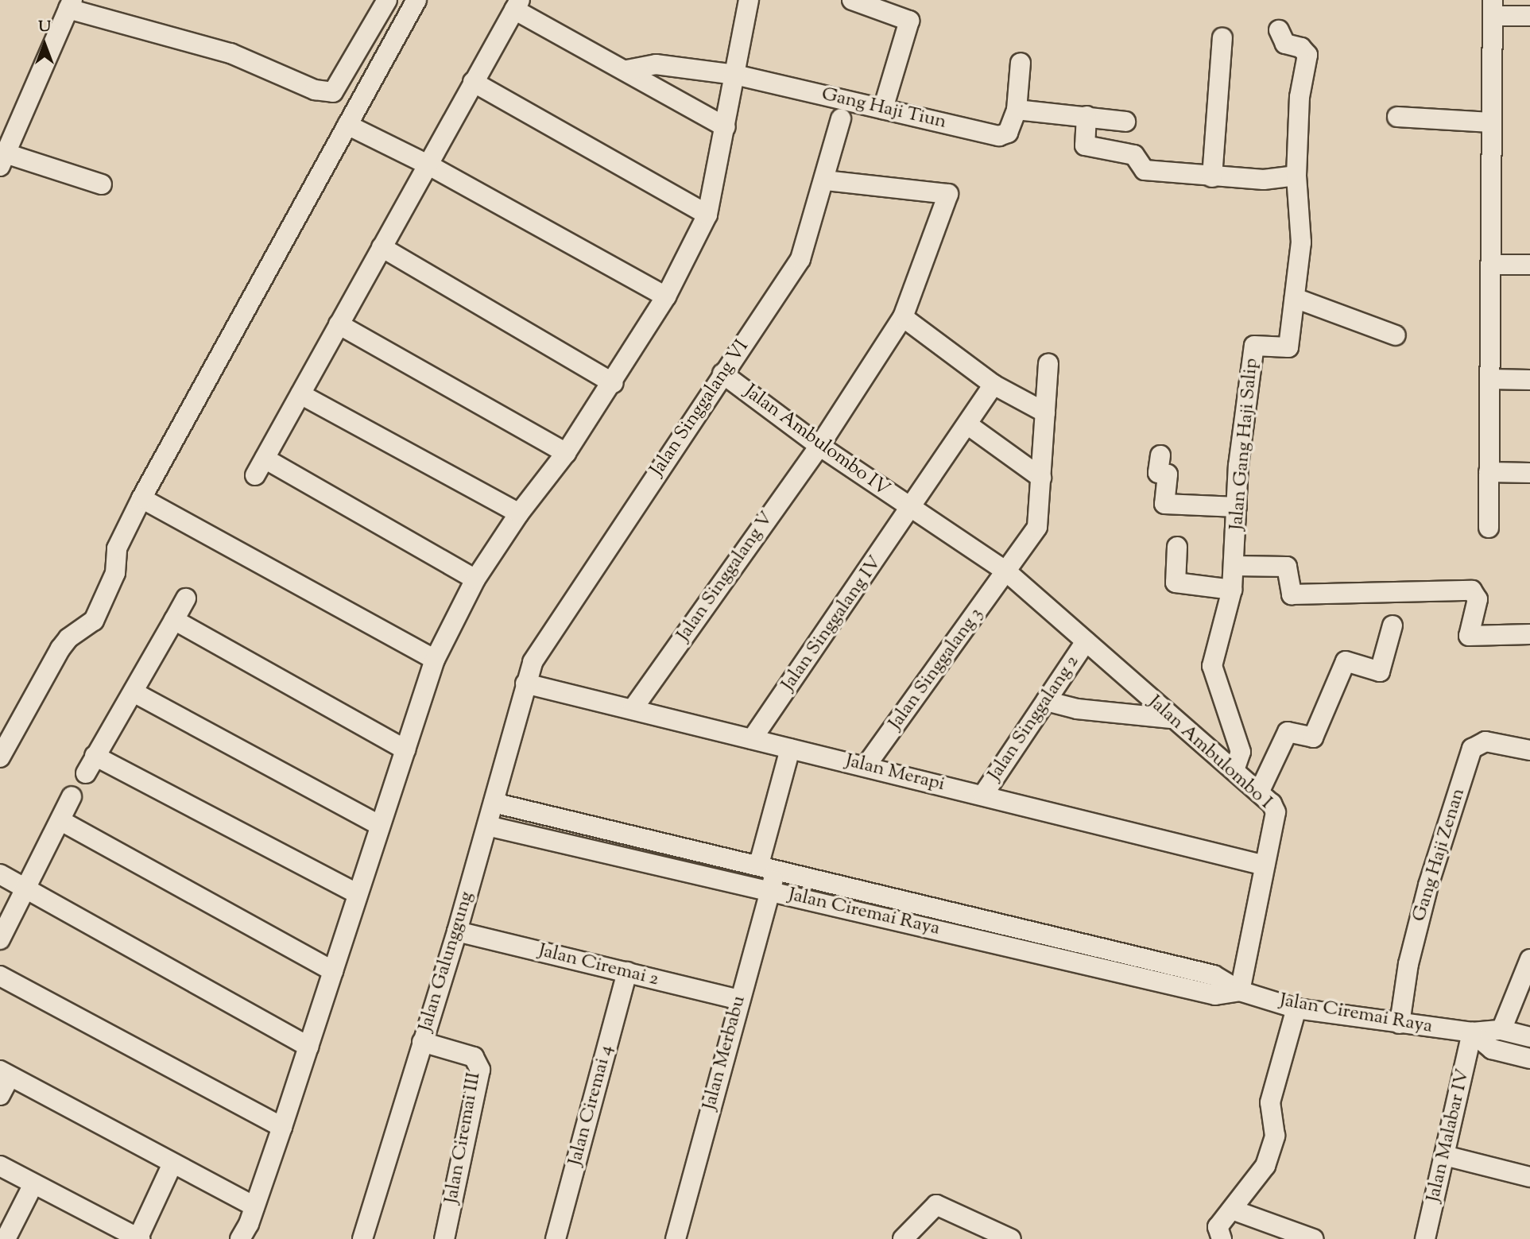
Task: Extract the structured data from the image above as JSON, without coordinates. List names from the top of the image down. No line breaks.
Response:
{"streets":{"street":["Gang Haji Tiun","Jalan Singgalang VI","Jalan Ambulombo IV","Jalan Gang Haji Salip","Jalan Singgalang V","Jalan Singgalang IV","Jalan Singgalang 3","Jalan Singgalang 2","Jalan Ambulombo I","Jalan Merapi","Gang Haji Zenan","Jalan Ciremai Raya","Jalan Galunggung","Jalan Ciremai 2","Jalan Merbabu","Jalan Ciremai 4","Jalan Malabar IV","Jalan Ciremai III"]},"crossings":[["Jalan Singgalang VI","Jalan Ambulombo IV"],["Jalan Singgalang VI","Jalan Singgalang V"],["Jalan Singgalang VI","Jalan Merapi"],["Jalan Singgalang VI","Jalan Galunggung"],["Jalan Ambulombo IV","Jalan Singgalang V"],["Jalan Ambulombo IV","Jalan Singgalang IV"],["Jalan Ambulombo IV","Jalan Ambulombo I"],["Jalan Gang Haji Salip","Jalan Ambulombo I"],["Jalan Singgalang V","Jalan Merapi"],["Jalan Singgalang IV","Jalan Ambulombo I"],["Jalan Singgalang IV","Jalan Merapi"],["Jalan Singgalang 3","Jalan Ambulombo I"],["Jalan Singgalang 3","Jalan Merapi"],["Jalan Singgalang 2","Jalan Ambulombo I"],["Jalan Singgalang 2","Jalan Merapi"],["Jalan Ambulombo I","Jalan Merapi"],["Jalan Ambulombo I","Jalan Ciremai Raya"],["Jalan Merapi","Jalan Galunggung"],["Jalan Merapi","Jalan Merbabu"],["Gang Haji Zenan","Jalan Ciremai Raya"],["Jalan Ciremai Raya","Jalan Galunggung"],["Jalan Ciremai Raya","Jalan Merbabu"],["Jalan Ciremai Raya","Jalan Malabar IV"],["Jalan Galunggung","Jalan Ciremai 2"],["Jalan Galunggung","Jalan Ciremai III"],["Jalan Ciremai 2","Jalan Merbabu"],["Jalan Ciremai 2","Jalan Ciremai 4"]],"north":"top"}
